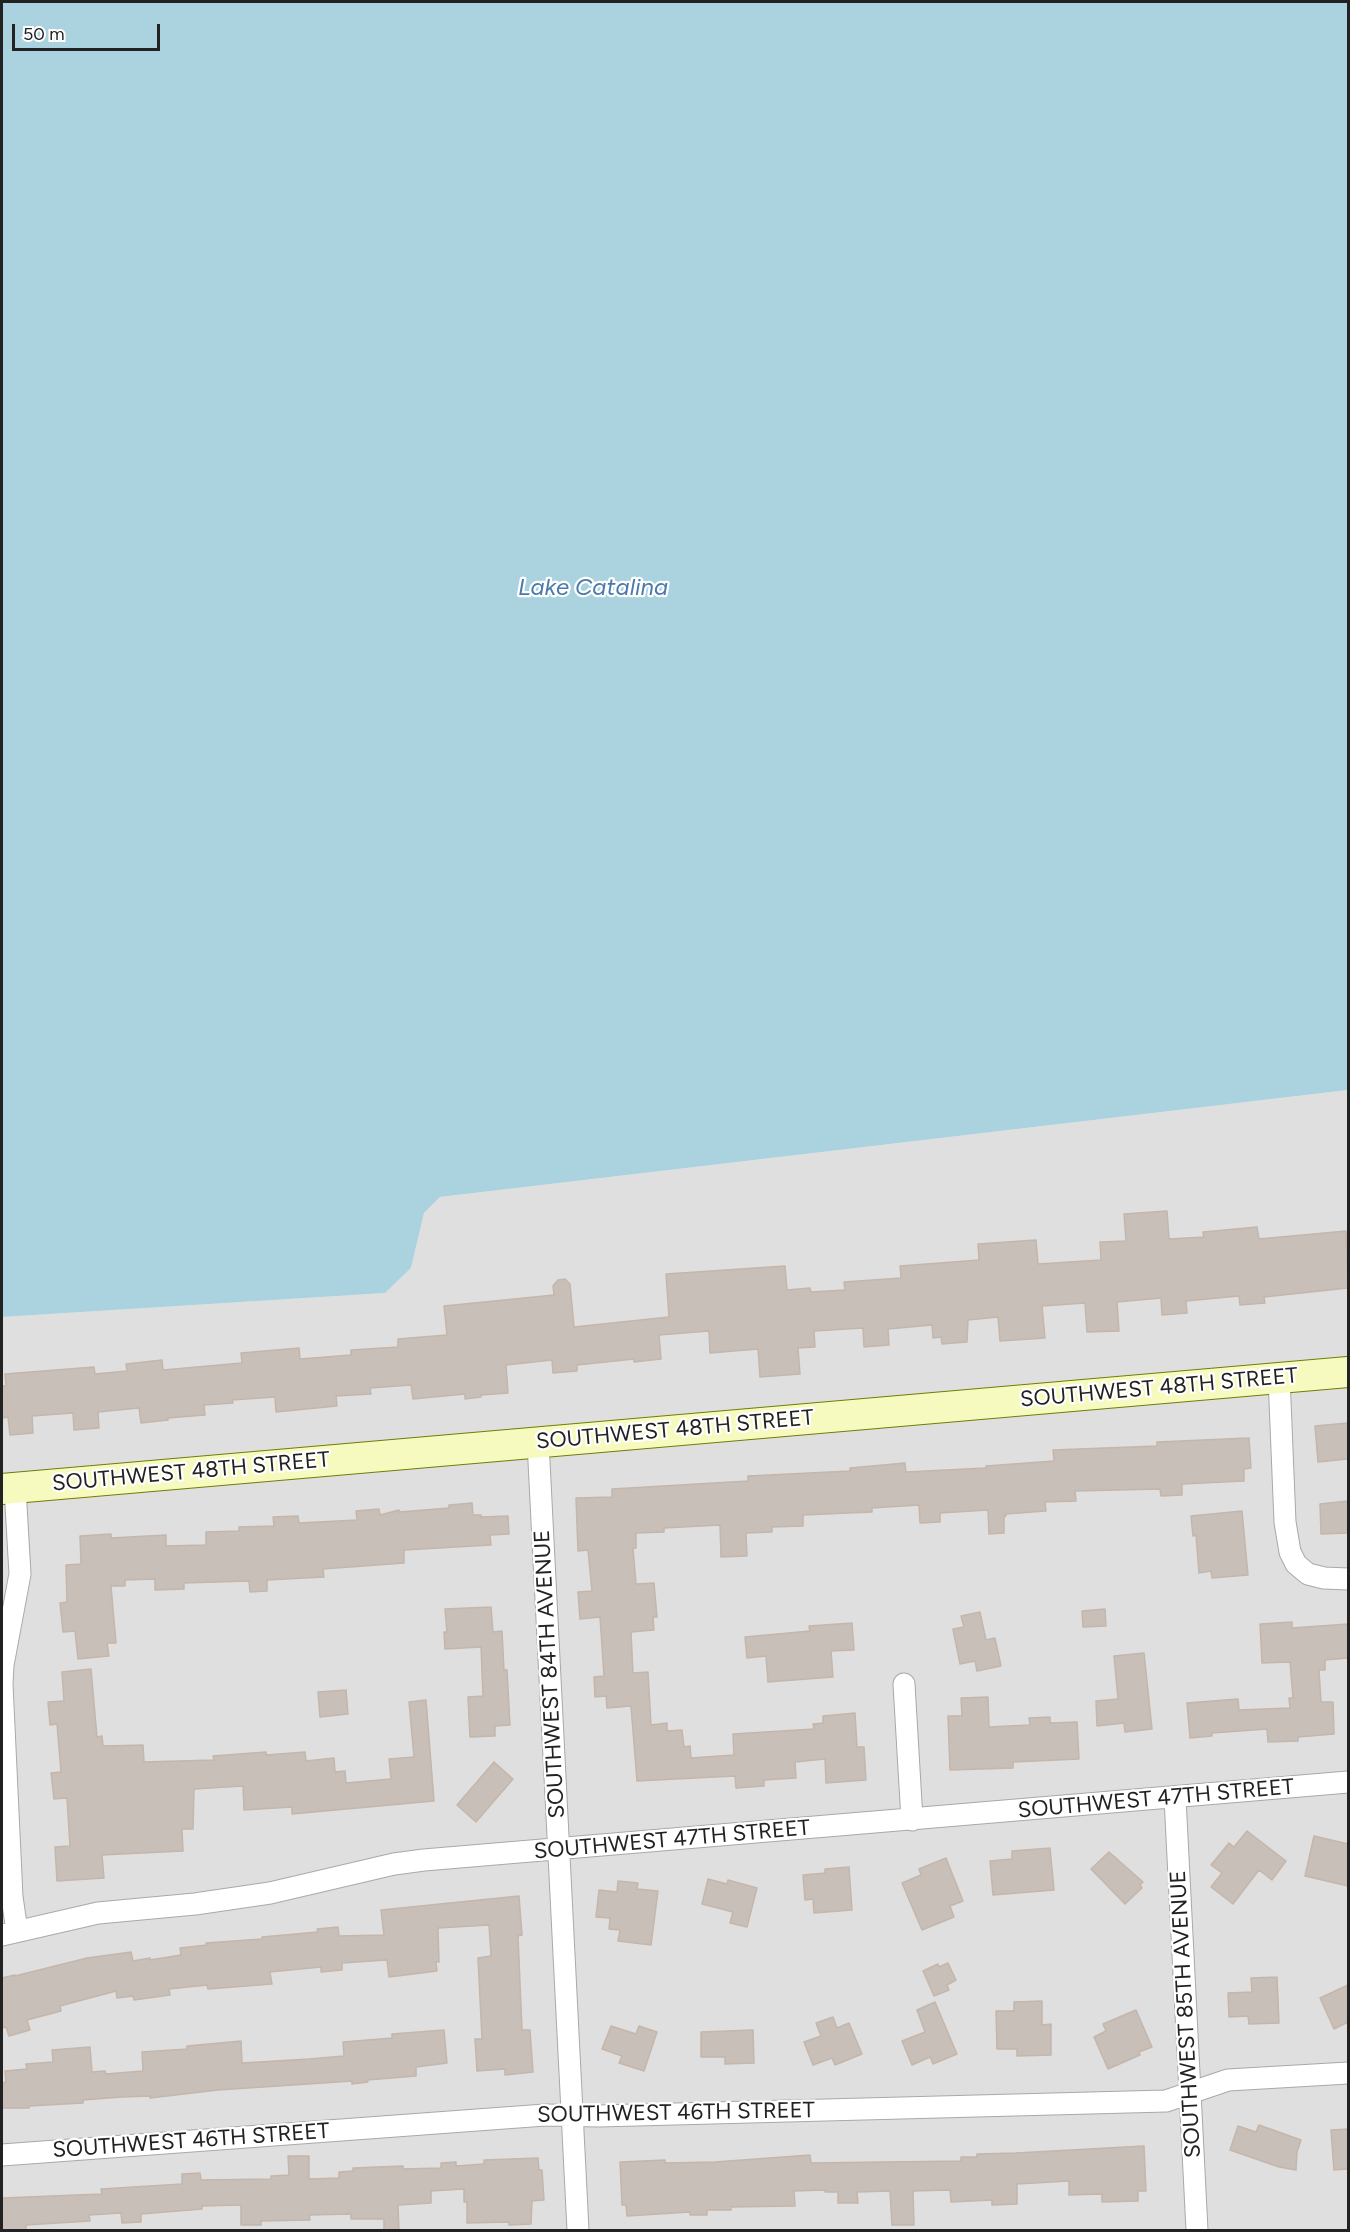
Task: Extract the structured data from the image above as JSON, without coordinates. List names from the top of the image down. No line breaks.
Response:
{"streets":{"street":["SOUTHWEST 48TH STREET","SOUTHWEST 84TH AVENUE","SOUTHWEST 47TH STREET","SOUTHWEST 85TH AVENUE","SOUTHWEST 46TH STREET"]},"crossings":[["SOUTHWEST 48TH STREET","SOUTHWEST 84TH AVENUE"],["SOUTHWEST 84TH AVENUE","SOUTHWEST 47TH STREET"],["SOUTHWEST 84TH AVENUE","SOUTHWEST 46TH STREET"],["SOUTHWEST 47TH STREET","SOUTHWEST 85TH AVENUE"],["SOUTHWEST 85TH AVENUE","SOUTHWEST 46TH STREET"]],"water":["Lake Catalina"],"scale_bar":"50 m"}
